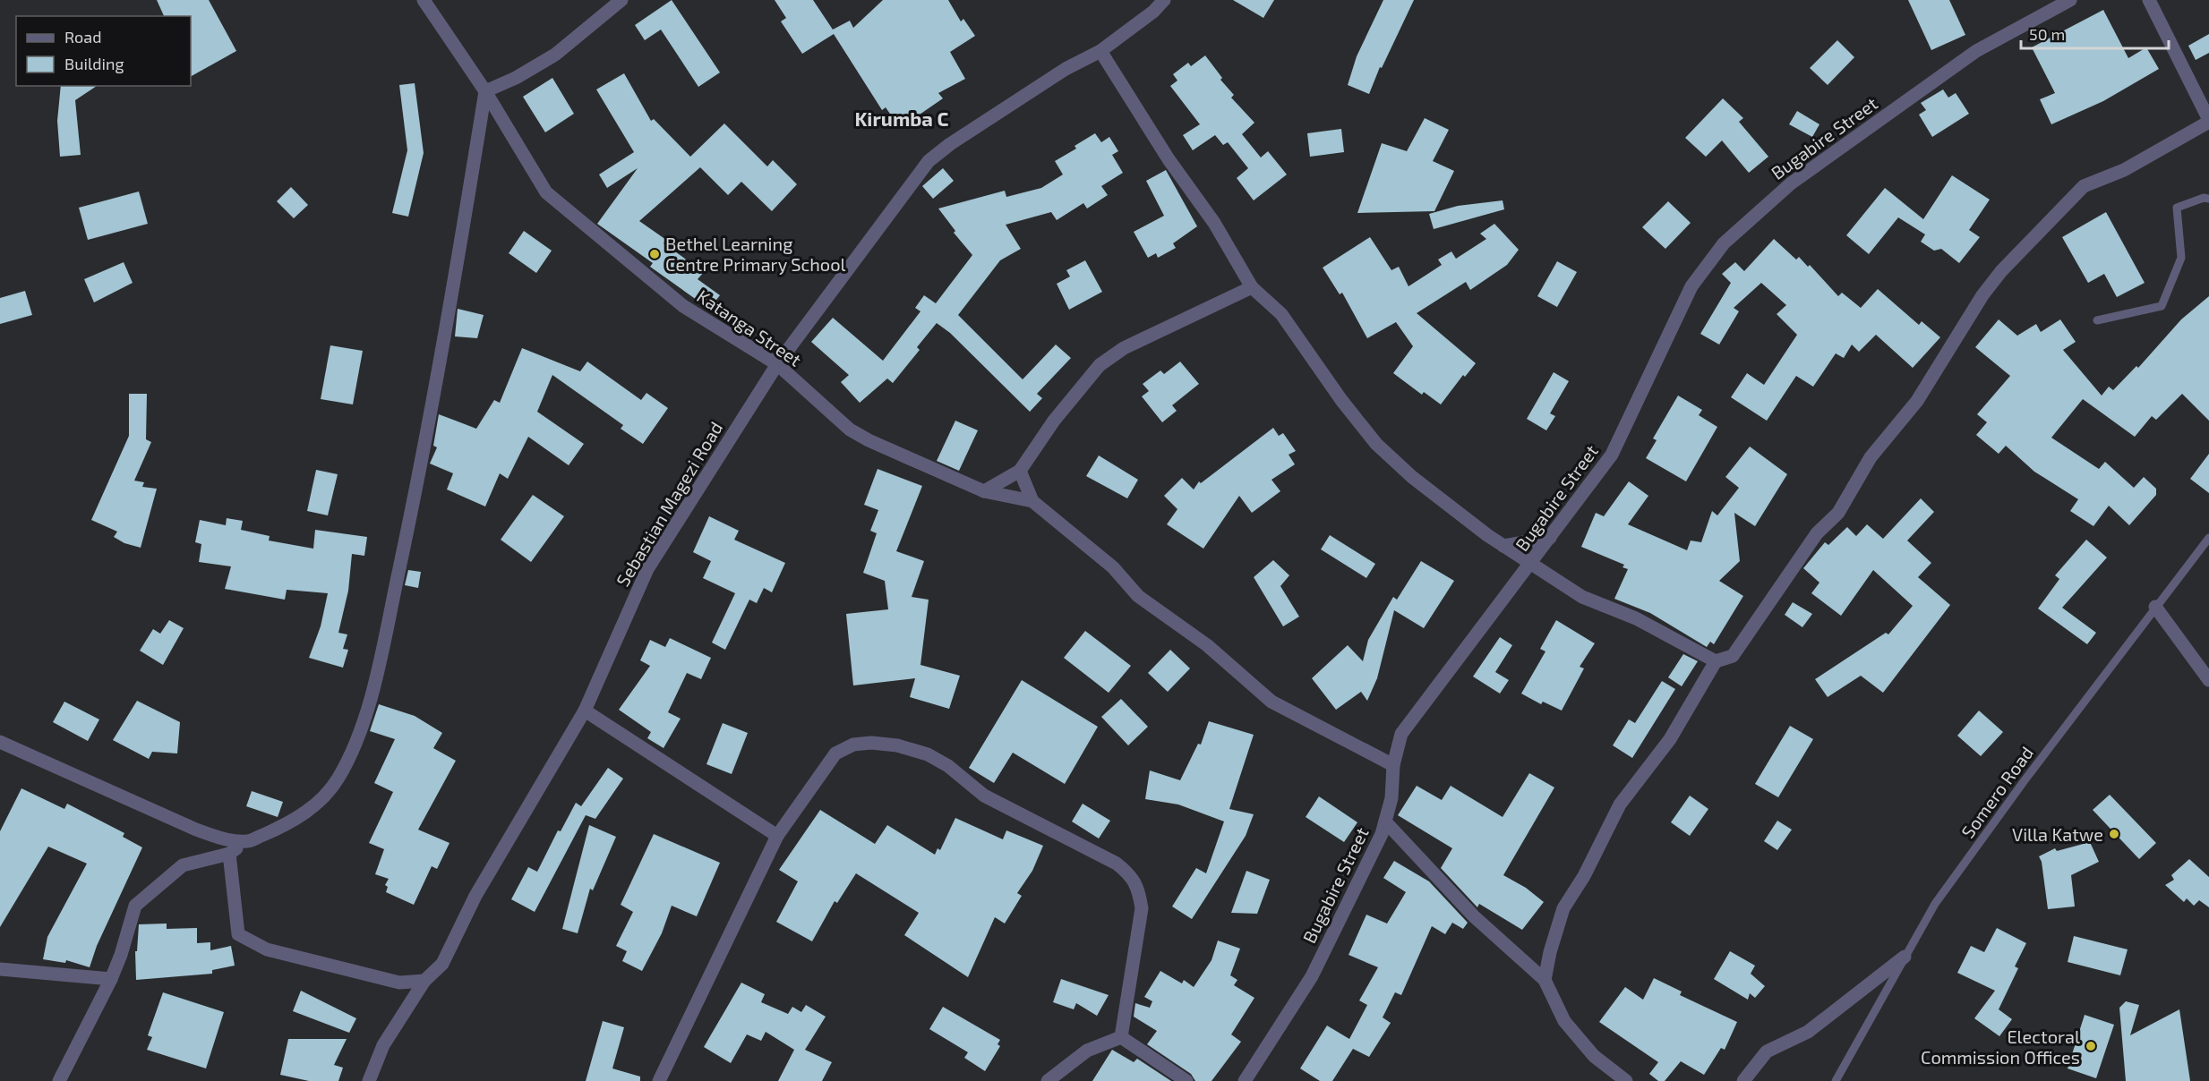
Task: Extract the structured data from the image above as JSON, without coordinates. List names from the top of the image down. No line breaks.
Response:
{"streets":{"street":["Bugabire Street","Katanga Street","Sebastian Magezi Road"],"lane":["Somero Road"]},"crossings":[["Bugabire Street","Katanga Street"],["Katanga Street","Sebastian Magezi Road"]],"districts":["Kirumba C"],"places":["Bethel Learning Centre Primary School","Villa Katwe","Electoral Commission Offices"],"legend":["Road","Building"],"scale_bar":"50 m"}
